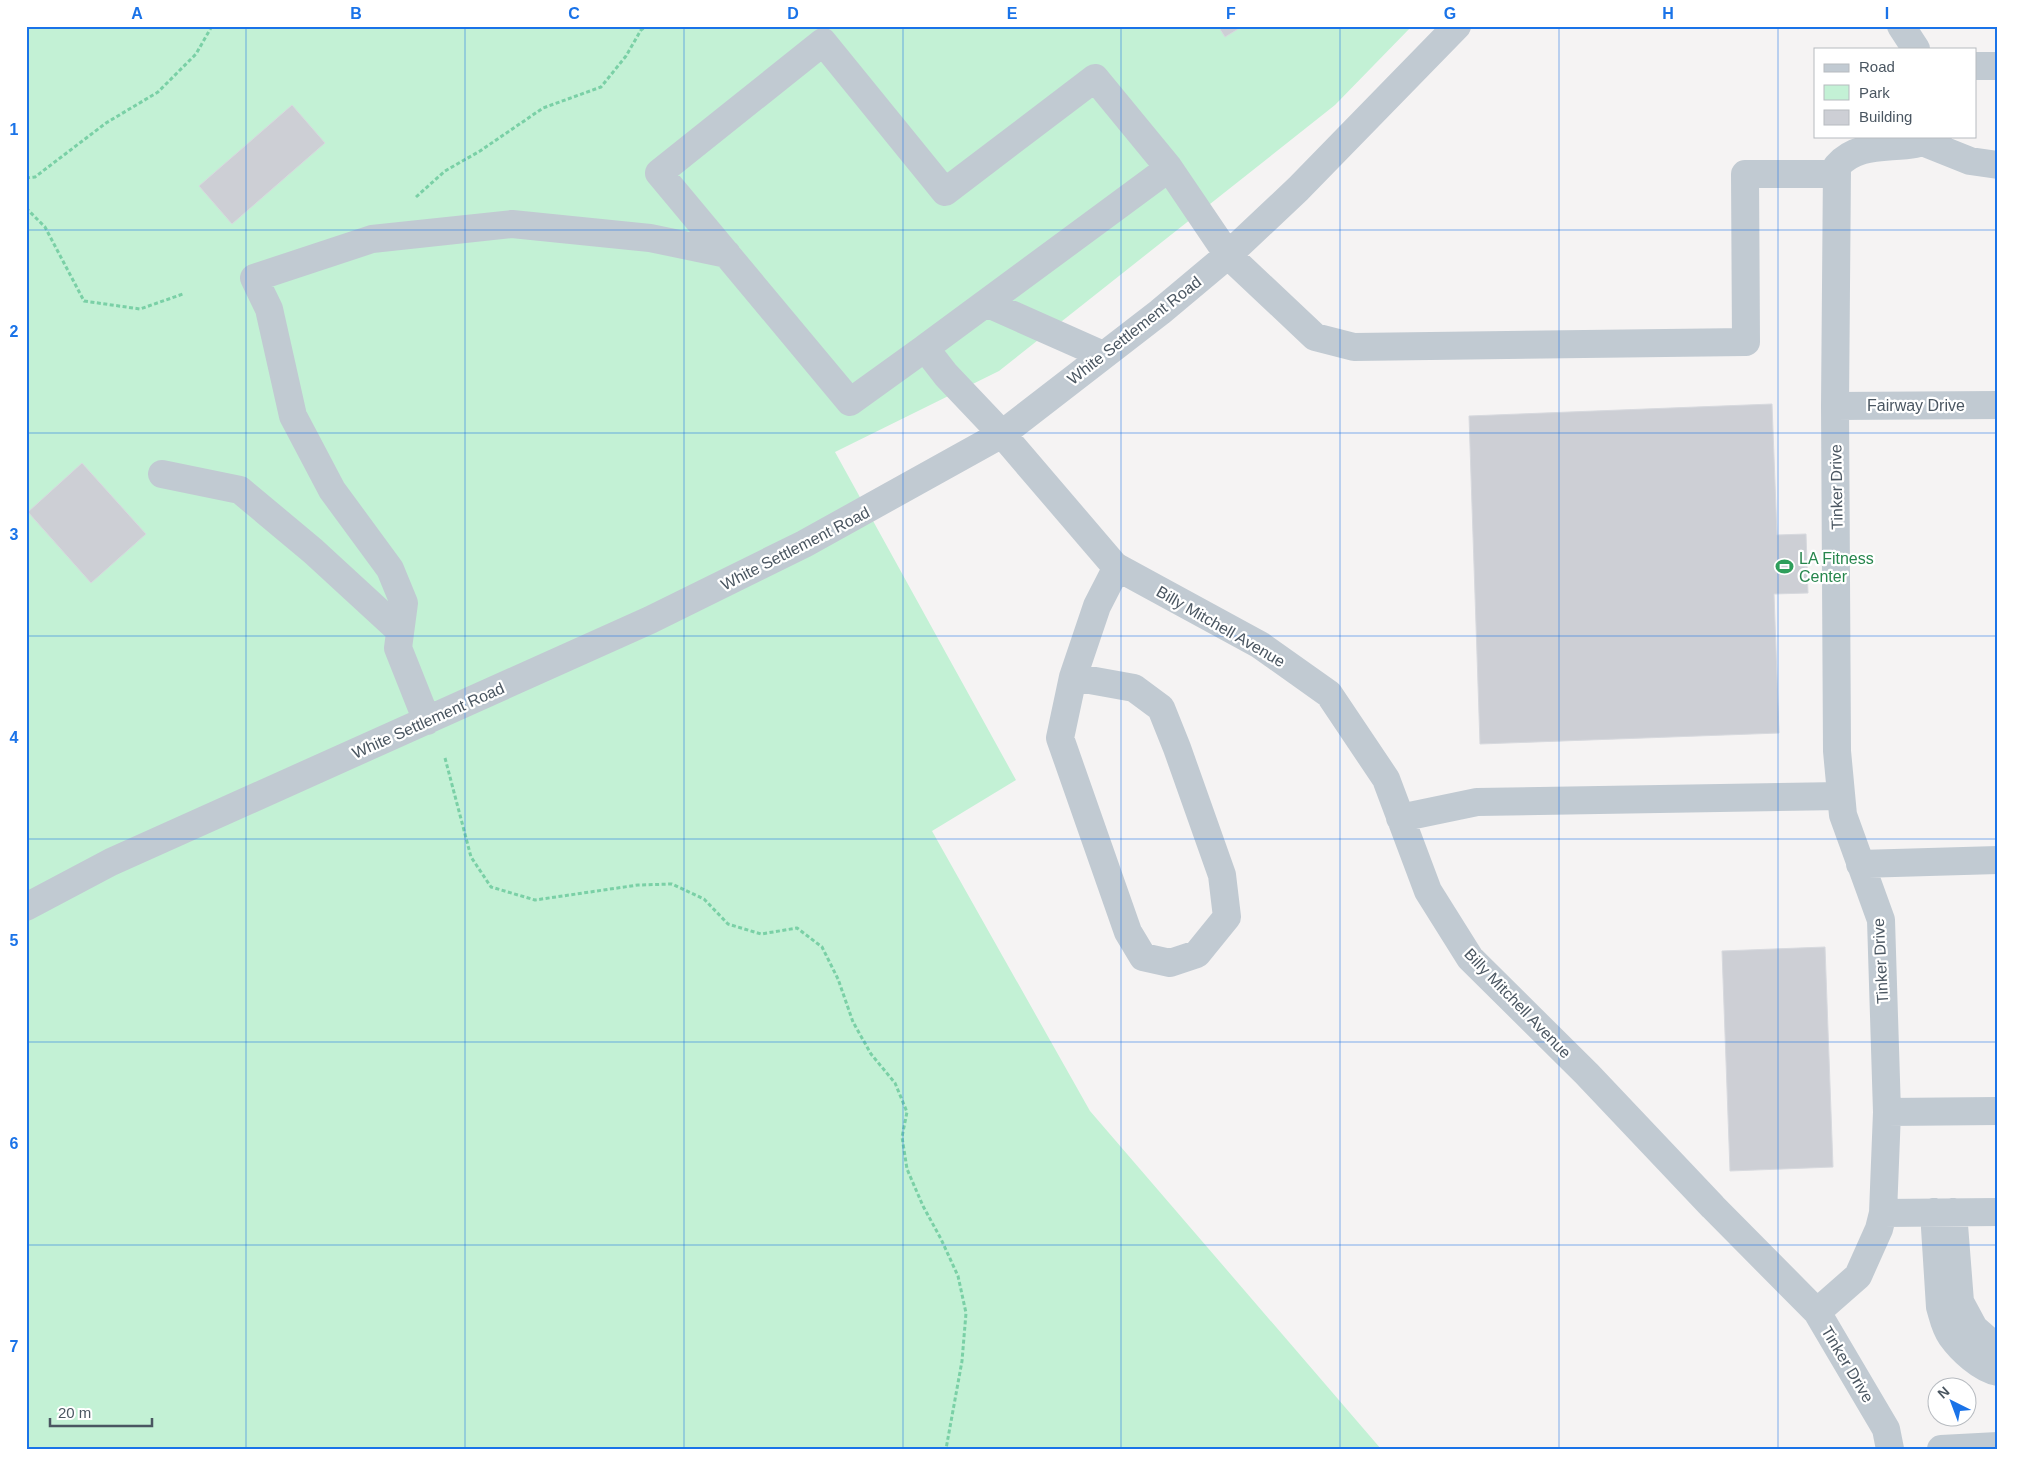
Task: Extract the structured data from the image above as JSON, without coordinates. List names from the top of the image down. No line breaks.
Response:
{"streets":{"street":["White Settlement Road","Fairway Drive","Tinker Drive","Billy Mitchell Avenue"]},"crossings":[["White Settlement Road","Billy Mitchell Avenue"],["Fairway Drive","Tinker Drive"],["Tinker Drive","Billy Mitchell Avenue"]],"places":{"sports":["LA Fitness Center"]},"legend":["Road","Park","Building"],"scale_bar":"20 m","north":"top left","grid":{"columns":["A","B","C","D","E","F","G","H","I"],"rows":["1","2","3","4","5","6","7"]}}
